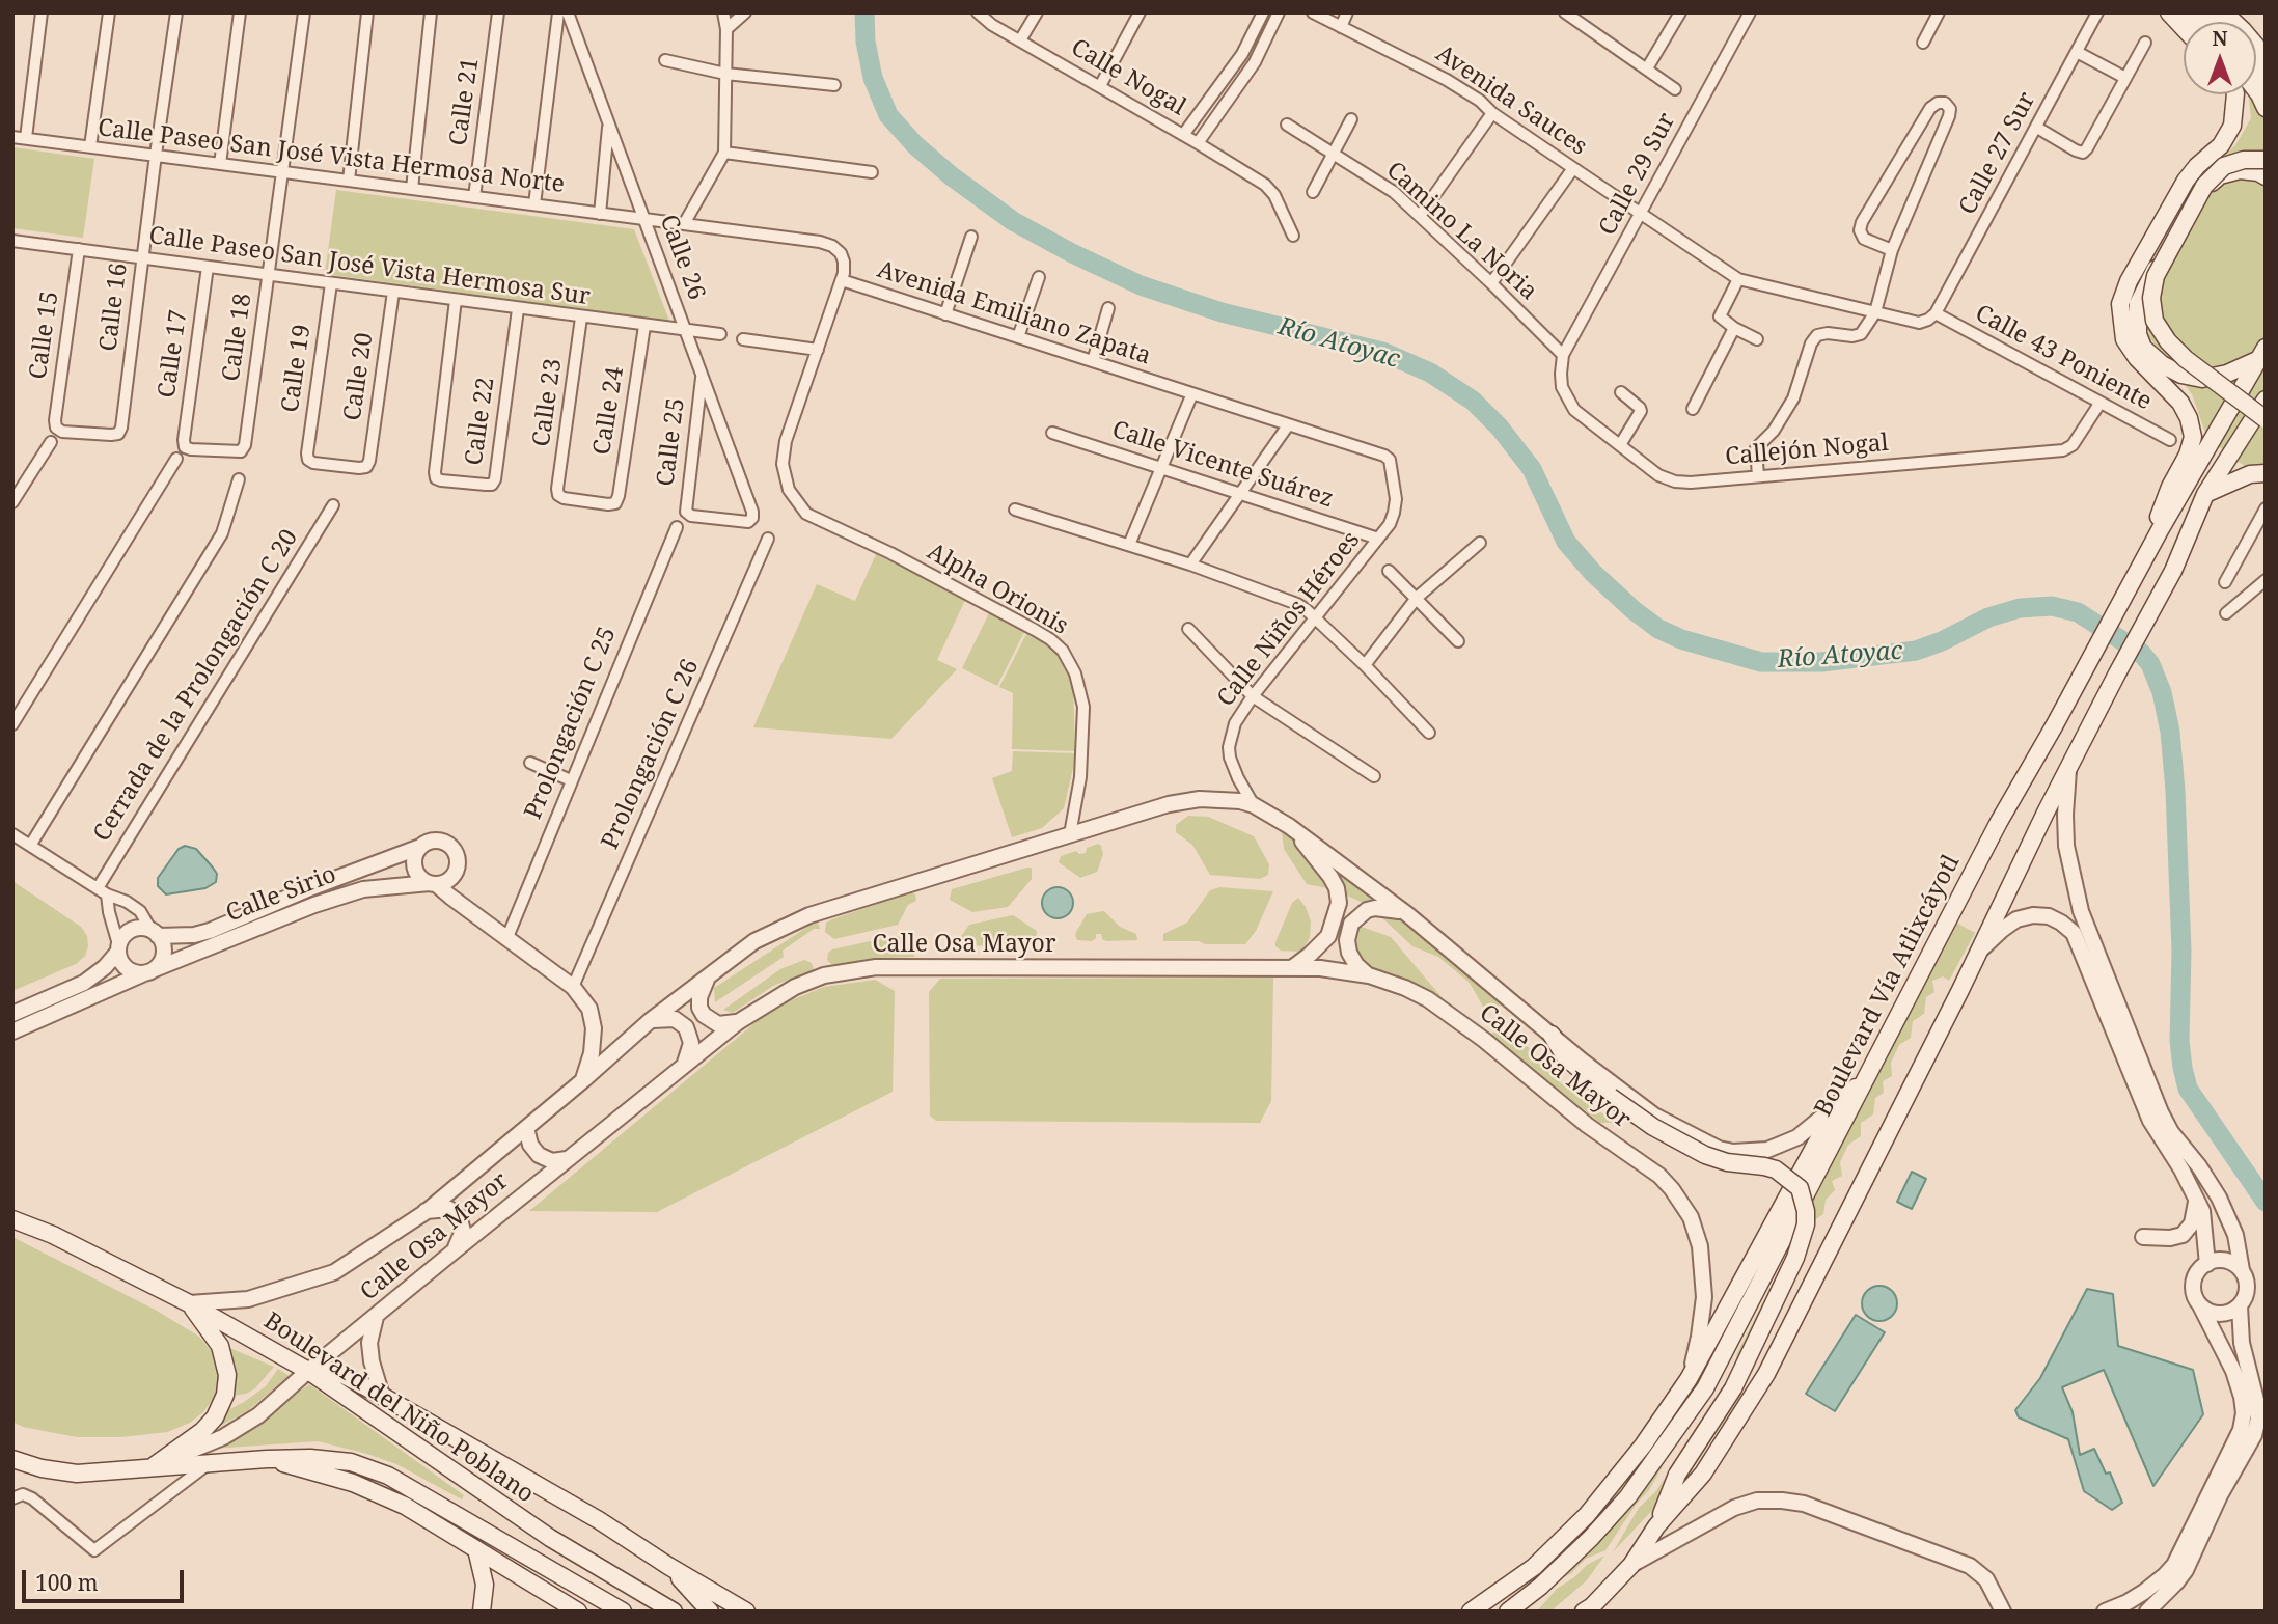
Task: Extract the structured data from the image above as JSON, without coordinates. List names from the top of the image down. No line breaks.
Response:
{"streets":{"main road":["Boulevard Vía Atlixcáyotl","Boulevard del Niño Poblano"],"street":["Calle Nogal","Avenida Sauces","Calle 21","Calle 27 Sur","Calle Paseo San José Vista Hermosa Norte","Calle 29 Sur","Camino La Noria","Calle 26","Calle Paseo San José Vista Hermosa Sur","Calle 16","Avenida Emiliano Zapata","Calle 15","Calle 18","Calle 17","Calle 43 Poniente","Calle 19","Calle 20","Calle 23","Calle 24","Calle 22","Calle 25","Callejón Nogal","Calle Vicente Suárez","Alpha Orionis","Calle Niños Héroes","Cerrada de la Prolongación C 20","Prolongación C 25","Prolongación C 26","Calle Sirio","Calle Osa Mayor"]},"crossings":[["Avenida Sauces","Calle 29 Sur"],["Calle 21","Calle Paseo San José Vista Hermosa Norte"],["Calle 27 Sur","Calle 43 Poniente"],["Calle Paseo San José Vista Hermosa Norte","Calle 26"],["Calle Paseo San José Vista Hermosa Norte","Calle 16"],["Calle Paseo San José Vista Hermosa Norte","Avenida Emiliano Zapata"],["Calle Paseo San José Vista Hermosa Norte","Calle 18"],["Calle 29 Sur","Camino La Noria"],["Calle 29 Sur","Callejón Nogal"],["Camino La Noria","Callejón Nogal"],["Calle 26","Calle Paseo San José Vista Hermosa Sur"],["Calle 26","Avenida Emiliano Zapata"],["Calle 26","Calle 25"],["Calle Paseo San José Vista Hermosa Sur","Calle 16"],["Calle Paseo San José Vista Hermosa Sur","Calle 15"],["Calle Paseo San José Vista Hermosa Sur","Calle 18"],["Calle Paseo San José Vista Hermosa Sur","Calle 17"],["Calle Paseo San José Vista Hermosa Sur","Calle 19"],["Calle Paseo San José Vista Hermosa Sur","Calle 20"],["Calle Paseo San José Vista Hermosa Sur","Calle 23"],["Calle Paseo San José Vista Hermosa Sur","Calle 24"],["Calle Paseo San José Vista Hermosa Sur","Calle 22"],["Calle 16","Calle 15"],["Avenida Emiliano Zapata","Calle Niños Héroes"],["Calle 18","Calle 17"],["Calle 43 Poniente","Callejón Nogal"],["Calle 19","Calle 20"],["Calle 23","Calle 24"],["Calle Vicente Suárez","Calle Niños Héroes"],["Alpha Orionis","Calle Osa Mayor"],["Calle Niños Héroes","Calle Osa Mayor"],["Calle Osa Mayor","Boulevard del Niño Poblano"]],"water":["Río Atoyac"],"scale_bar":"100 m","north":"top"}
